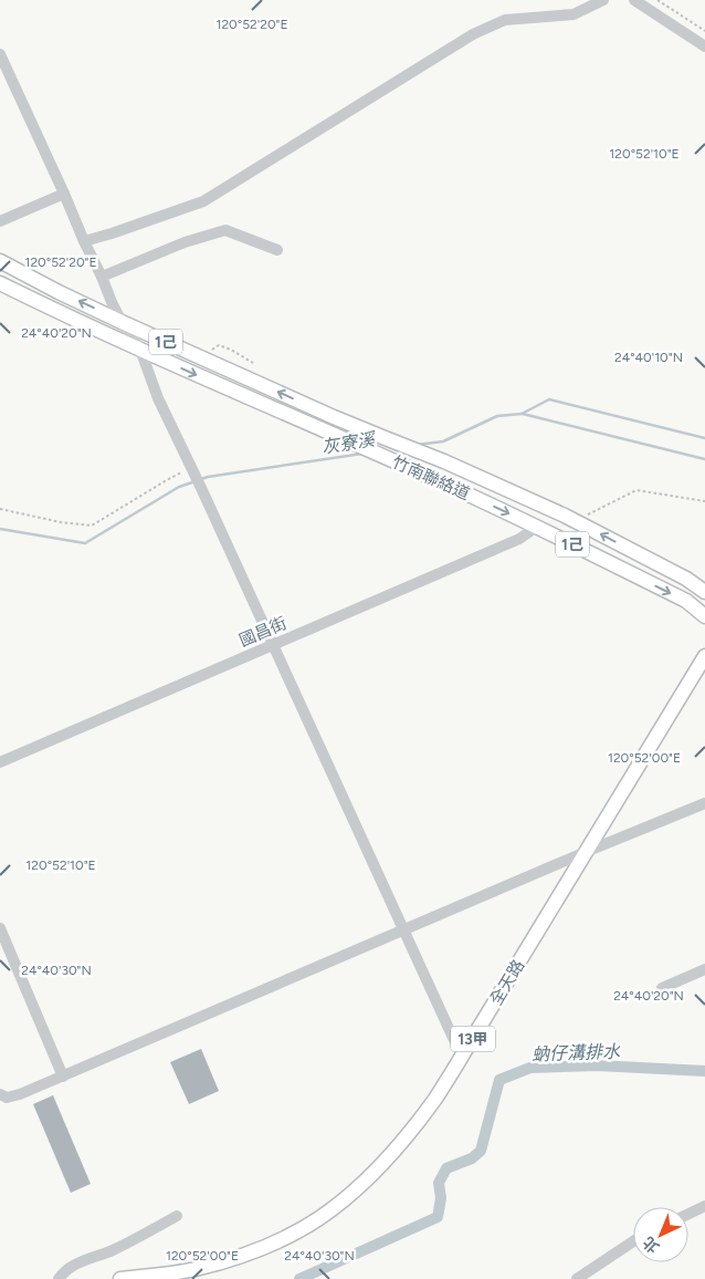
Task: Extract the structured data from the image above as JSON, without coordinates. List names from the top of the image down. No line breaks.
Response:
{"streets":{"main road":["1己","竹南聯絡道","全天路","13甲"],"street":["國昌街"]},"crossings":[["竹南聯絡道","國昌街"]],"water":["灰寮溪","蚋仔溝排水"],"north":"bottom left","coordinates":["120°52'20\"E","120°52'10\"E","24°40'20\"N","24°40'10\"N","120°52'00\"E","24°40'30\"N"]}
